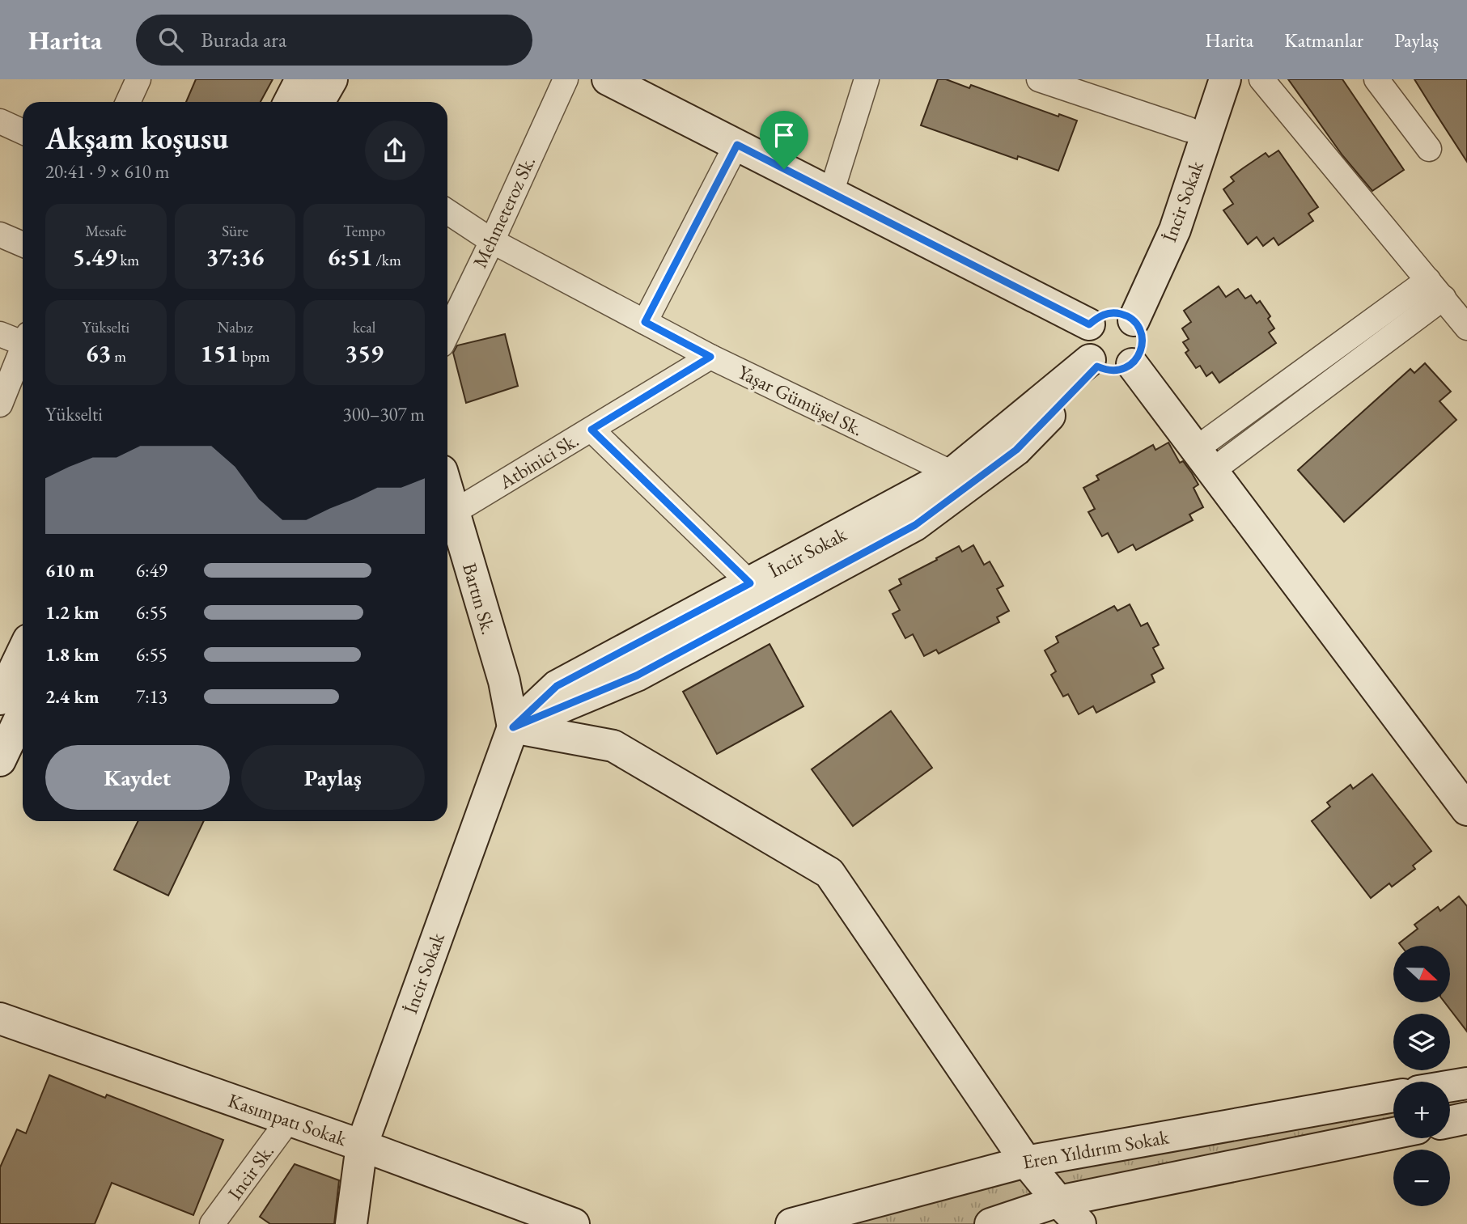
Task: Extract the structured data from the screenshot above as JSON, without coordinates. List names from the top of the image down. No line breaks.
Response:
{"streets":{"main road":["İncir Sokak","Bartın Sk.","Kasımpatı Sokak","Eren Yıldırım Sokak"],"street":["Mehmeteroz Sk.","Yaşar Gümüşel Sk.","Atbinici Sk.","Incir Sk."]},"crossings":[["İncir Sokak","Yaşar Gümüşel Sk."],["İncir Sokak","Bartın Sk."],["İncir Sokak","Kasımpatı Sokak"],["Mehmeteroz Sk.","Yaşar Gümüşel Sk."],["Yaşar Gümüşel Sk.","Atbinici Sk."],["Atbinici Sk.","Bartın Sk."],["Kasımpatı Sokak","Incir Sk."]],"north":"right","page":{"header":"Harita","search":"Burada ara","nav":["Harita","Katmanlar","Paylaş"],"heading":["Akşam koşusu","20:41 · 9 × 610 m"],"stats":[["Mesafe","5.49 km"],["Süre","37:36"],["Tempo","6:51 /km"],["Yükselti","63 m"],["Nabız","151 bpm"],["kcal","359"]],"chart":["Yükselti","300–307 m"],"list":[{"name":"610 m","note":"6:49"},{"name":"1.2 km","note":"6:55"},{"name":"1.8 km","note":"6:55"},{"name":"2.4 km","note":"7:13"}],"buttons":["Kaydet","Paylaş"],"map_buttons":["+","−"]}}
